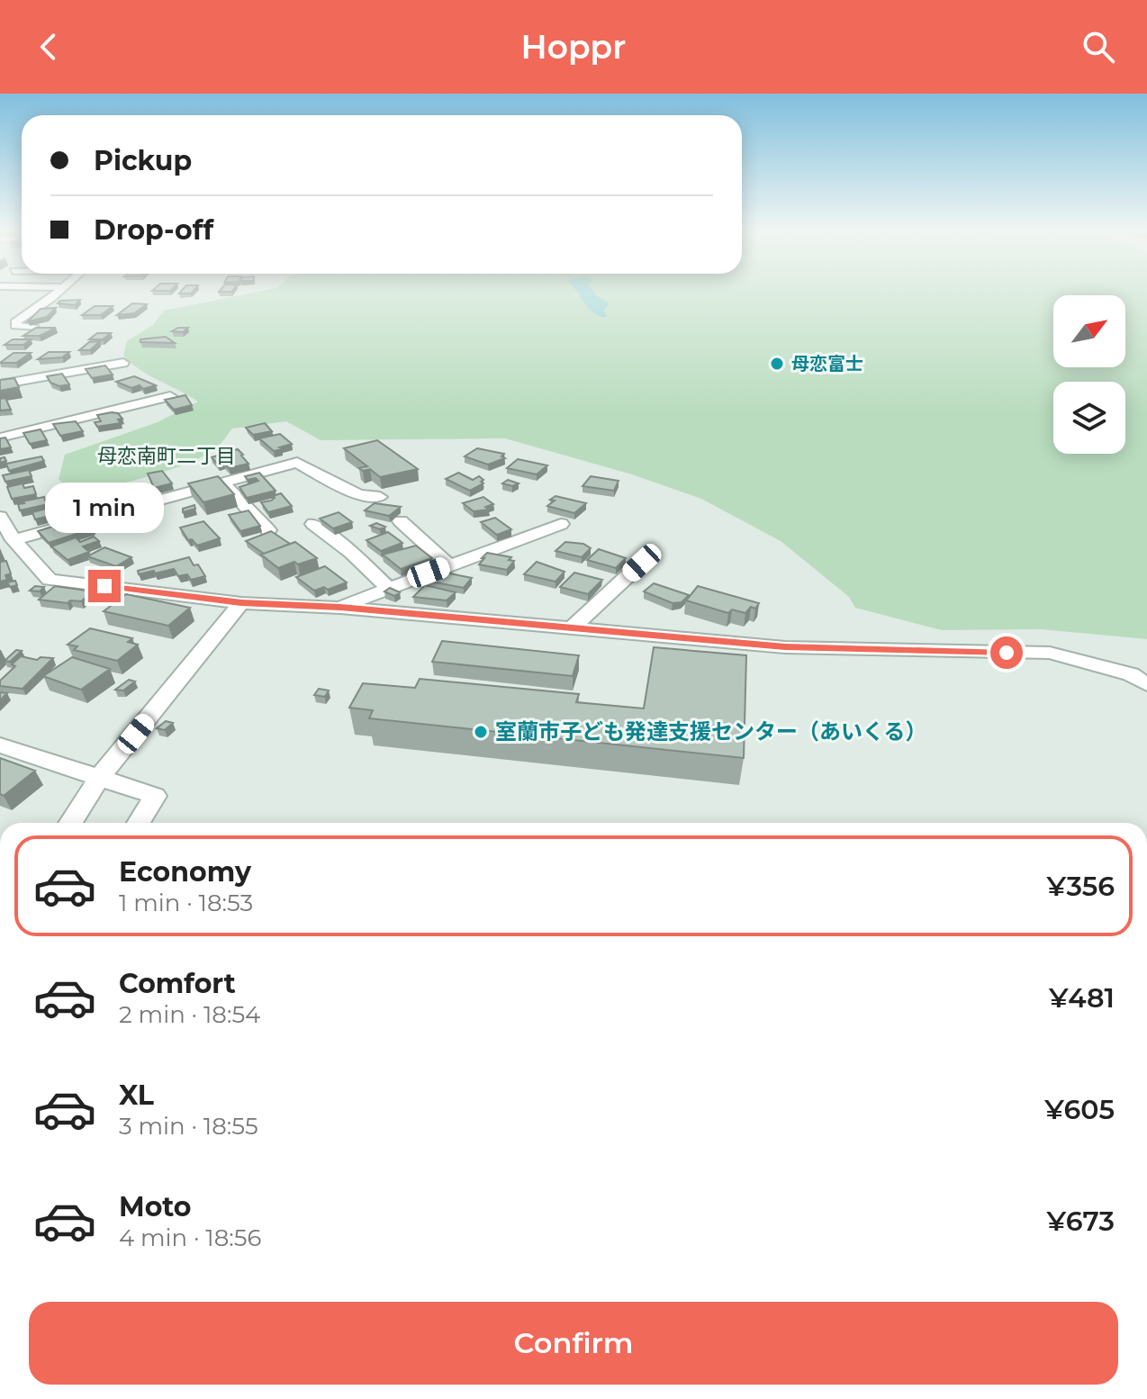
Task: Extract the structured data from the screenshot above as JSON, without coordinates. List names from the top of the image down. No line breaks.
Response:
{"districts":["母恋南町二丁目"],"places":["母恋富士","室蘭市子ども発達支援センター（あいくる）"],"north":"top right","page":{"header":"Hoppr","banner":["Pickup","Drop-off"],"bubble":"1 min","list":[{"name":"Economy","note":"1 min · 18:53","value":"¥356"},{"name":"Comfort","note":"2 min · 18:54","value":"¥481"},{"name":"XL","note":"3 min · 18:55","value":"¥605"},{"name":"Moto","note":"4 min · 18:56","value":"¥673"}],"buttons":"Confirm"}}
